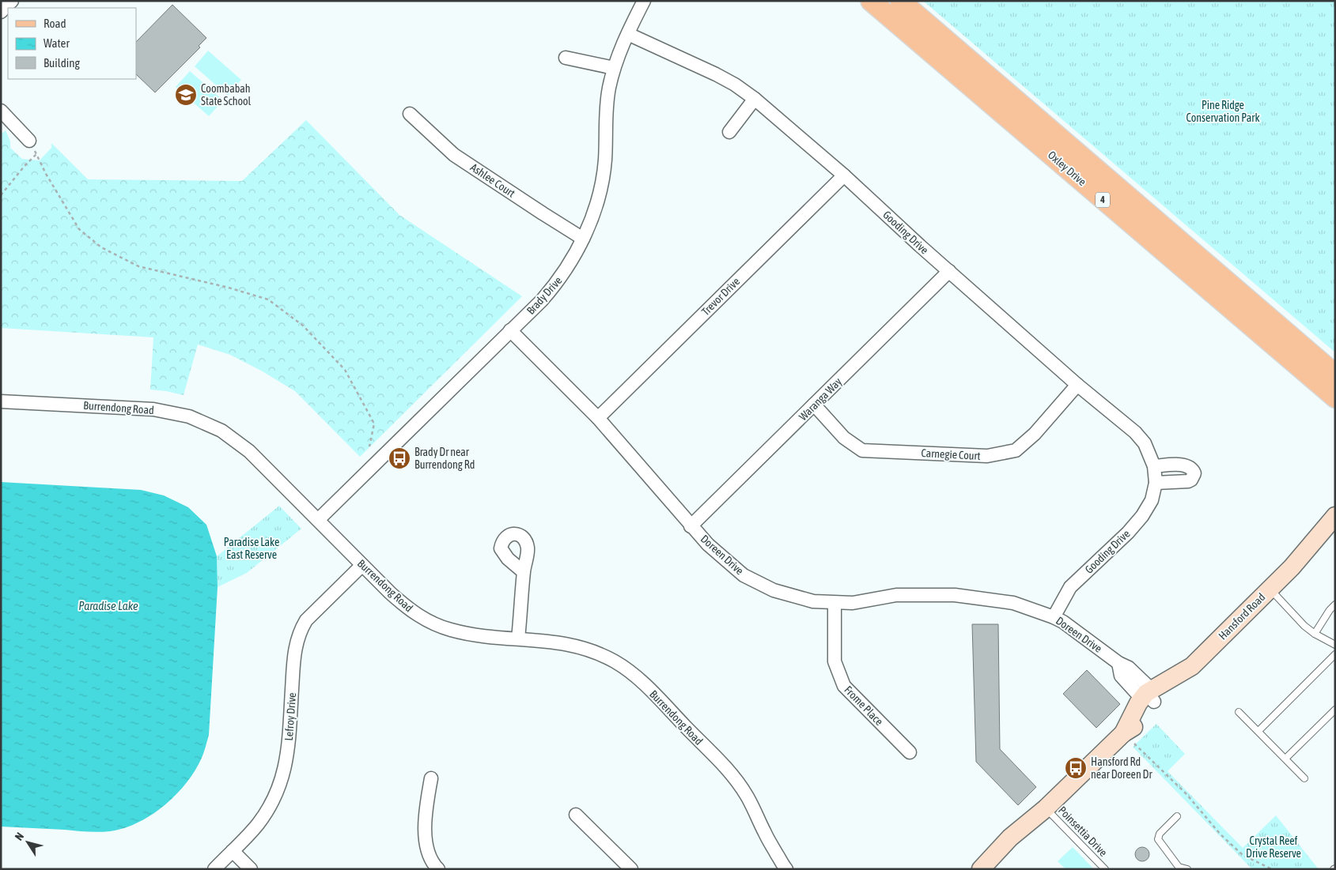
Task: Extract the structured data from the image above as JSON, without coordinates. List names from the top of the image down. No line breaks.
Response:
{"streets":{"main road":["Oxley Drive","4"],"street":["Ashlee Court","Gooding Drive","Brady Drive","Trevor Drive","Waranga Way","Burrendong Road","Carnegie Court","Doreen Drive","Hansford Road","Frome Place","Lefroy Drive"],"lane":["Poinsettia Drive"]},"crossings":[["Ashlee Court","Brady Drive"],["Gooding Drive","Brady Drive"],["Gooding Drive","Trevor Drive"],["Gooding Drive","Waranga Way"],["Gooding Drive","Carnegie Court"],["Gooding Drive","Doreen Drive"],["Brady Drive","Burrendong Road"],["Brady Drive","Doreen Drive"],["Trevor Drive","Doreen Drive"],["Waranga Way","Carnegie Court"],["Waranga Way","Doreen Drive"],["Burrendong Road","Lefroy Drive"],["Doreen Drive","Hansford Road"],["Doreen Drive","Frome Place"],["Hansford Road","Poinsettia Drive"]],"water":["Paradise Lake"],"parks":["Pine Ridge Conservation Park","Paradise Lake East Reserve","Crystal Reef Drive Reserve"],"places":{"school or university":["Coombabah State School"],"bus stop":["Brady Dr near Burrendong Rd","Hansford Rd near Doreen Dr"]},"legend":["Road","Water","Building"],"north":"top left"}
